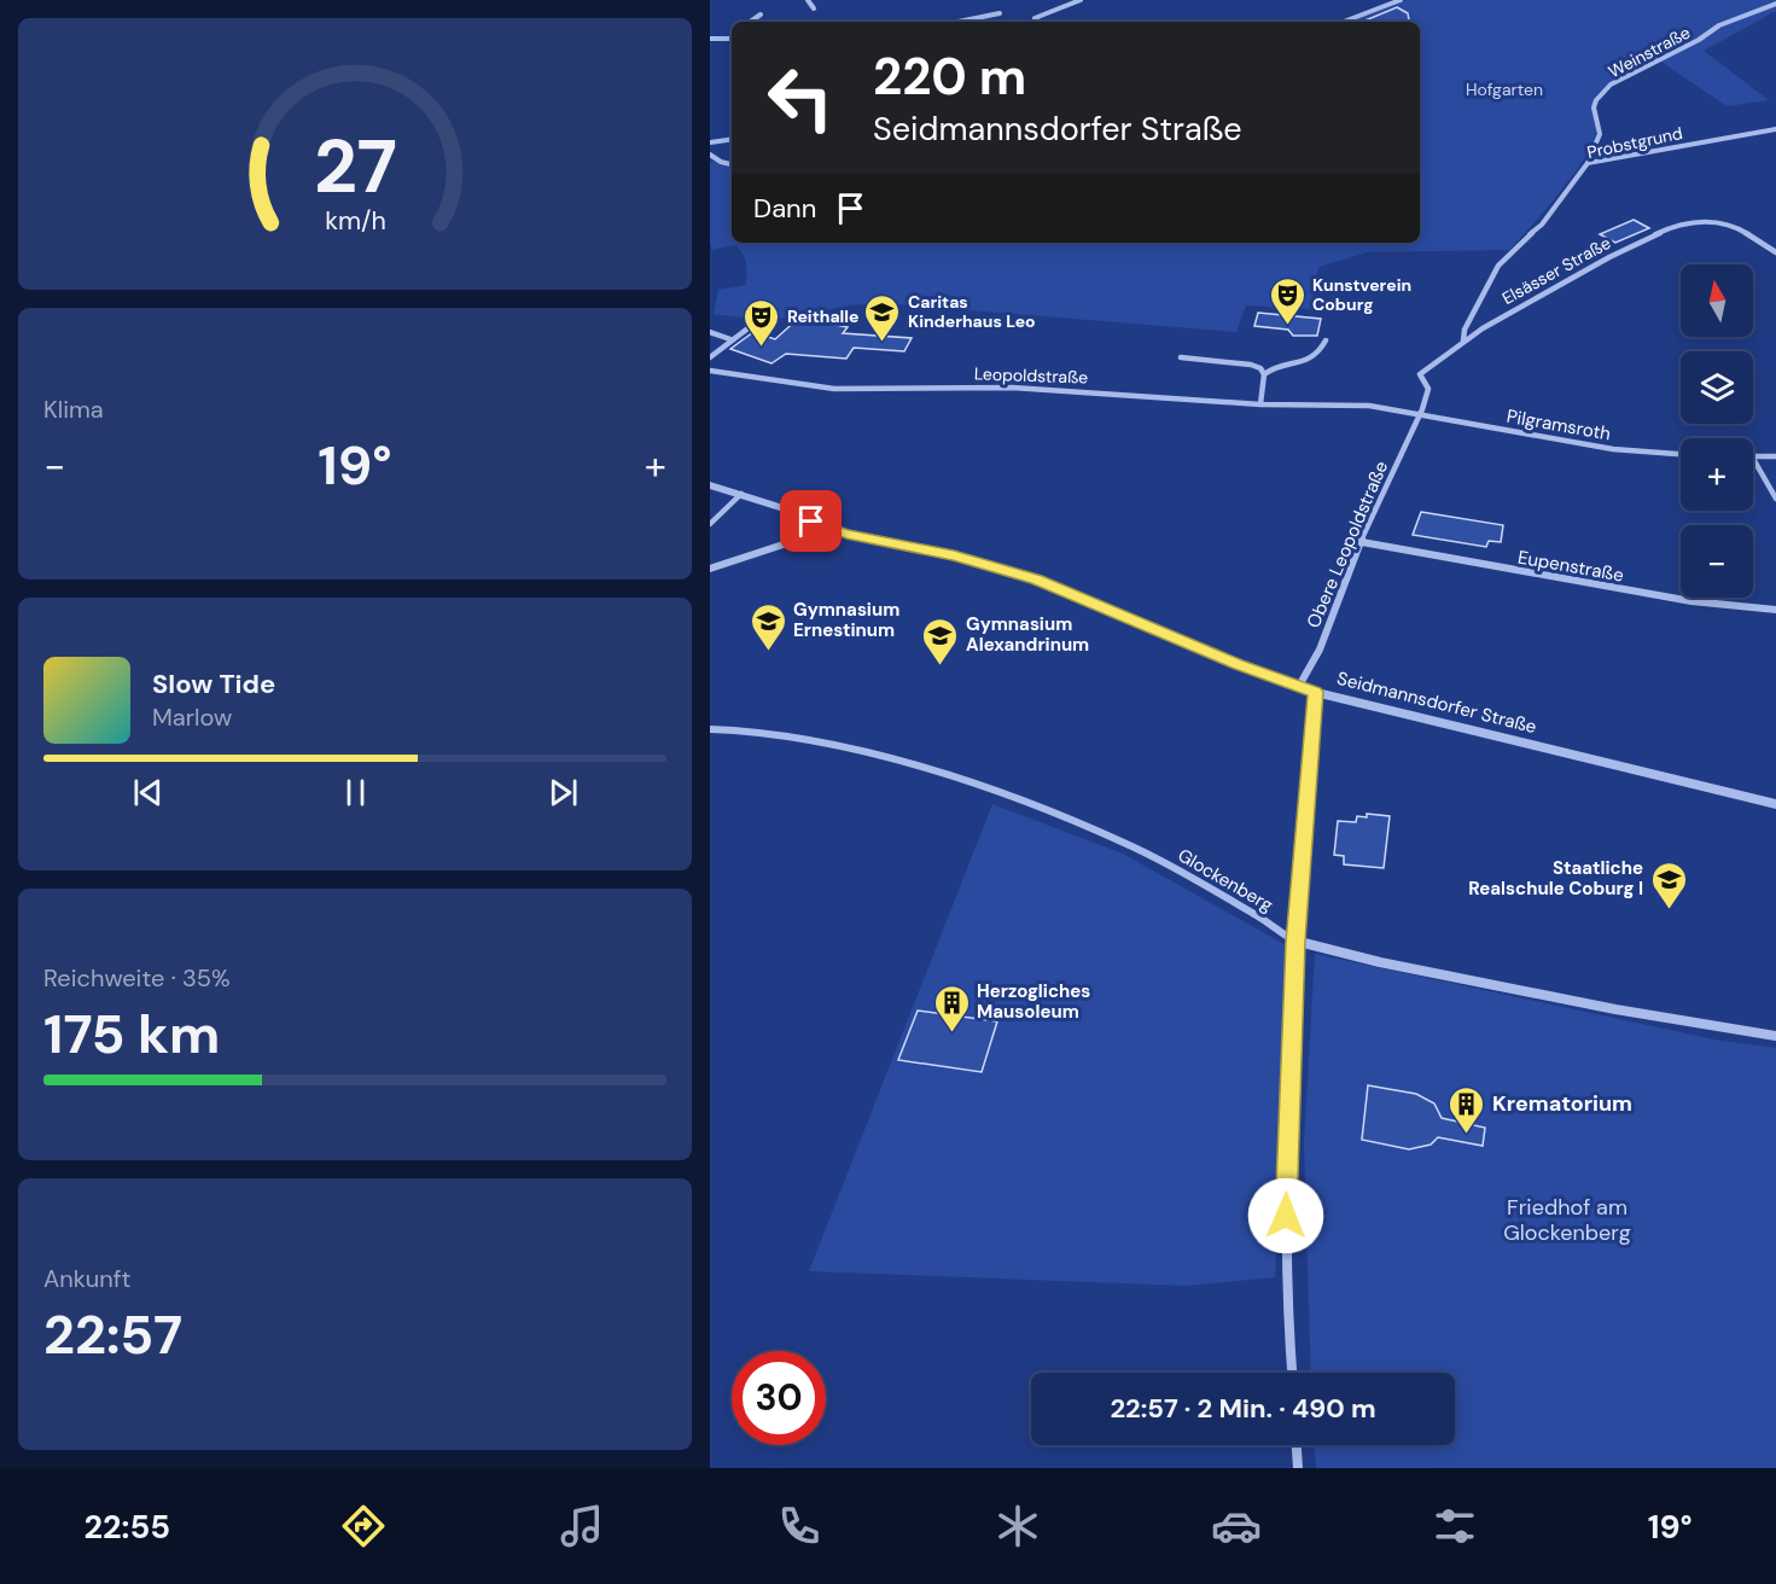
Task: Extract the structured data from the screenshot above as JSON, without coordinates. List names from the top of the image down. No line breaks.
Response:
{"streets":{"street":["Weinstraße","Probstgrund","Elsässer Straße","Leopoldstraße","Pilgramsroth","Obere Leopoldstraße","Eupenstraße","Seidmannsdorfer Straße","Glockenberg"]},"crossings":[["Weinstraße","Probstgrund"],["Probstgrund","Elsässer Straße"],["Elsässer Straße","Obere Leopoldstraße"],["Leopoldstraße","Pilgramsroth"],["Pilgramsroth","Obere Leopoldstraße"],["Obere Leopoldstraße","Eupenstraße"],["Obere Leopoldstraße","Seidmannsdorfer Straße"]],"parks":["Hofgarten","Friedhof am Glockenberg"],"places":{"theatre":["Kunstverein Coburg","Reithalle"],"school or university":["Caritas Kinderhaus Leo","Gymnasium Ernestinum","Gymnasium Alexandrinum","Staatliche Realschule Coburg I"],"building":["Herzogliches Mausoleum","Krematorium"]},"north":"top","page":{"turn":["220 m","Seidmannsdorfer Straße"],"then":"Dann","map_buttons":["+","−"],"tile":["Klima",["Reichweite · 35%","175 km"],["Ankunft","22:57"]],"heat":["−","19°","+"],"song":["Slow Tide","Marlow"],"limit":"30","trip":"22:57 · 2 Min. · 490 m","tabs":["22:55","19°"],"gauge":["27","km/h"]}}
